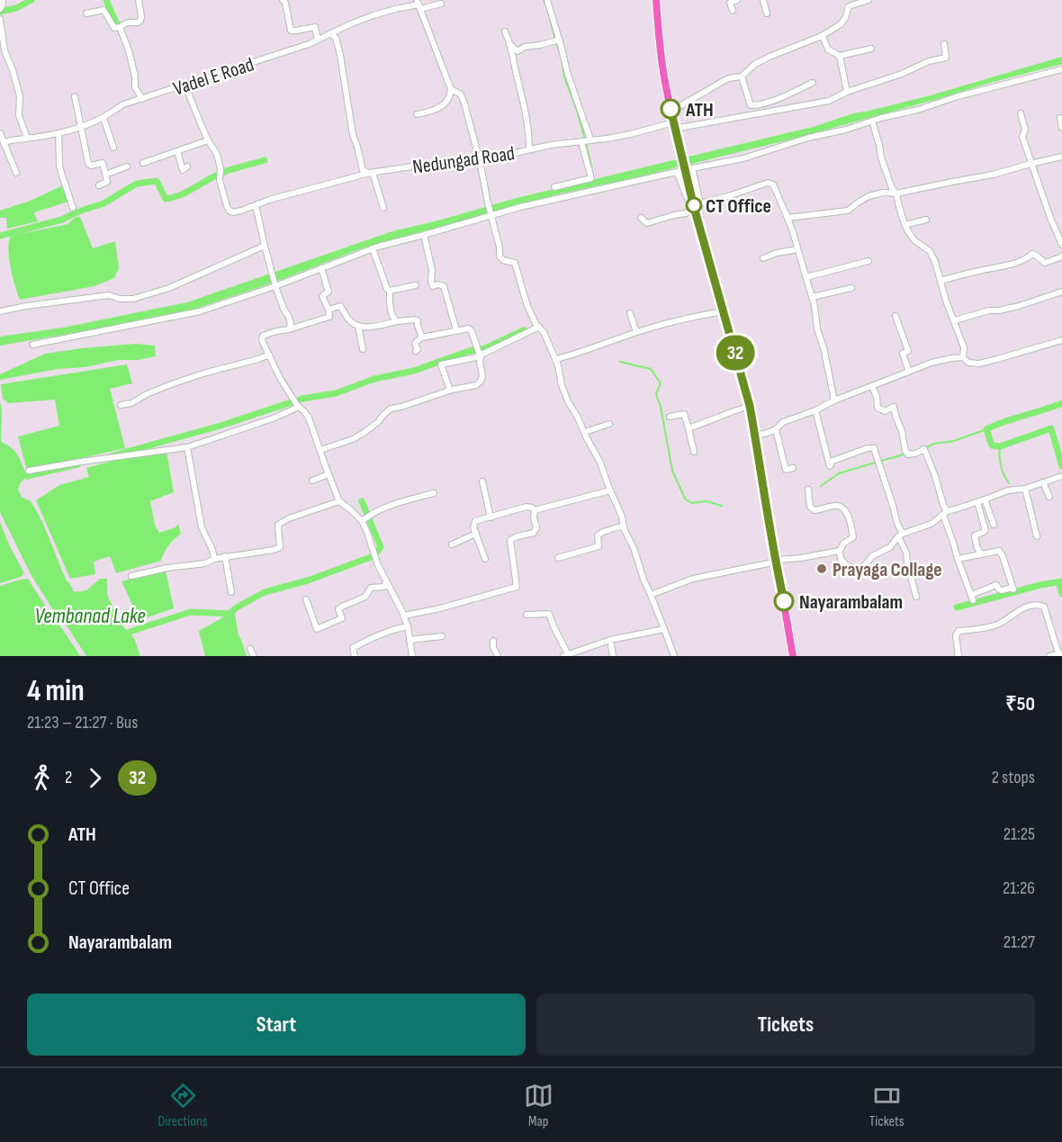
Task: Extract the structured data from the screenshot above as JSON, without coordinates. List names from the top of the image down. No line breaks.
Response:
{"streets":{"street":["Vadel E Road","Nedungad Road"]},"crossings":[["Vadel E Road","Nedungad Road"]],"water":["Vembanad Lake"],"places":["ATH","CT Office","Prayaga Collage","Nayarambalam"],"lines":["bus line 32"],"page":{"on_map":"32","heading":["4 min","21:23 – 21:27 · Bus","₹50"],"legs":["2","32","2 stops"],"list":[{"name":"ATH","value":"21:25"},{"name":"CT Office","value":"21:26"},{"name":"Nayarambalam","value":"21:27"}],"buttons":["Start","Tickets"],"tabs":["Directions","Map","Tickets"]}}
